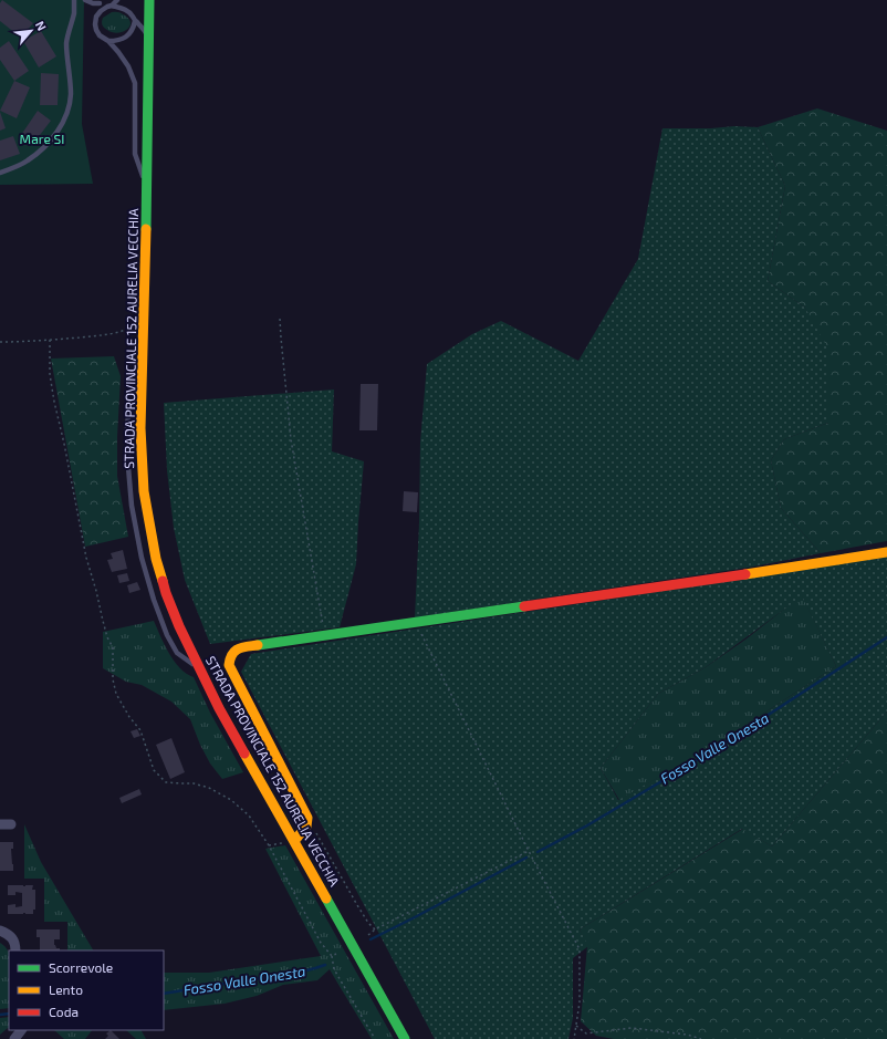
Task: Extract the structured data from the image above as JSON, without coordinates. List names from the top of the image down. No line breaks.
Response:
{"streets":{"main road":["STRADA PROVINCIALE 152 AURELIA VECCHIA"]},"water":["Fosso Valle Onesta"],"parks":["Mare SI"],"legend":["Scorrevole","Lento","Coda"],"north":"top right"}
